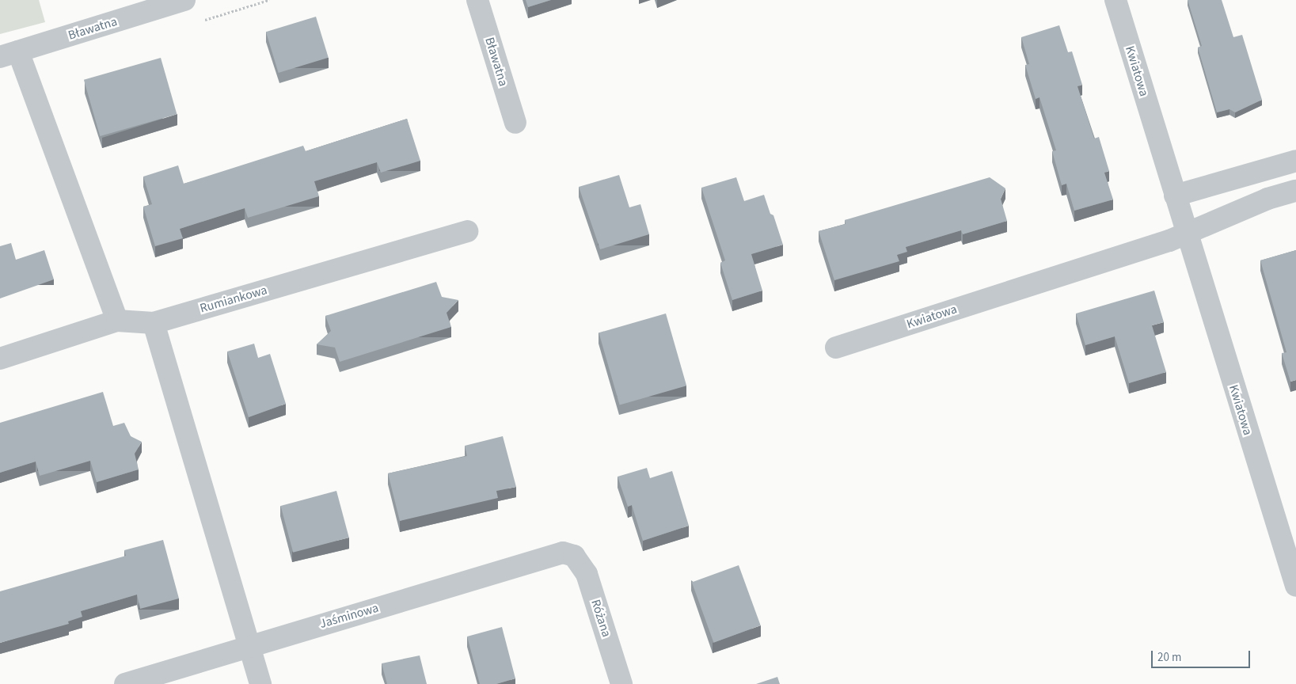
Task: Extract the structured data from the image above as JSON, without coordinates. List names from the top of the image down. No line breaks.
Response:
{"streets":{"street":["Bławatna","Kwiatowa","Rumiankowa","Jaśminowa","Różana"]},"crossings":[["Jaśminowa","Różana"]],"scale_bar":"20 m"}
